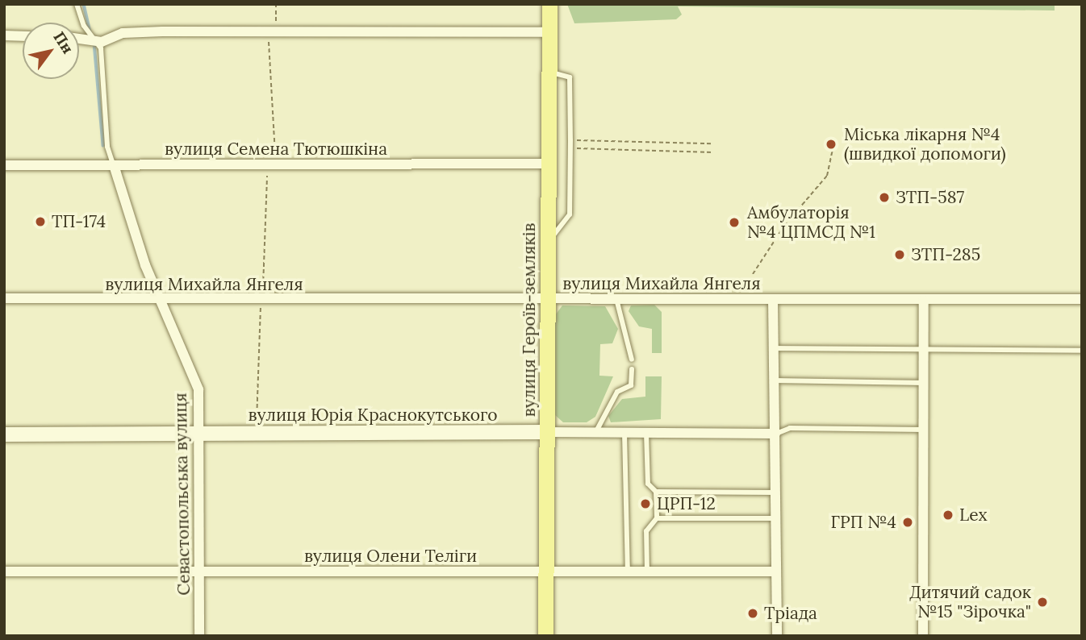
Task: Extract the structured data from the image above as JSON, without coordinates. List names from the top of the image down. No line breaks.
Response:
{"streets":{"main road":["вулиця Героїв-земляків"],"street":["вулиця Семена Тютюшкіна","вулиця Михайла Янгеля","вулиця Юрія Краснокутського","Севастопольська вулиця","вулиця Олени Теліги"]},"crossings":[["вулиця Семена Тютюшкіна","вулиця Героїв-земляків"],["вулиця Семена Тютюшкіна","Севастопольська вулиця"],["вулиця Михайла Янгеля","вулиця Героїв-земляків"],["вулиця Михайла Янгеля","Севастопольська вулиця"],["вулиця Героїв-земляків","вулиця Юрія Краснокутського"],["вулиця Героїв-земляків","вулиця Олени Теліги"],["вулиця Юрія Краснокутського","Севастопольська вулиця"],["Севастопольська вулиця","вулиця Олени Теліги"]],"places":["Міська лікарня №4 (швидкої допомоги)","ЗТП-587","ТП-174","Амбулаторія №4 ЦПМСД №1","ЗТП-285","ЦРП-12","Lex","ГРП №4","Дитячий садок №15 \"Зірочка\"","Тріада"],"north":"top right"}
